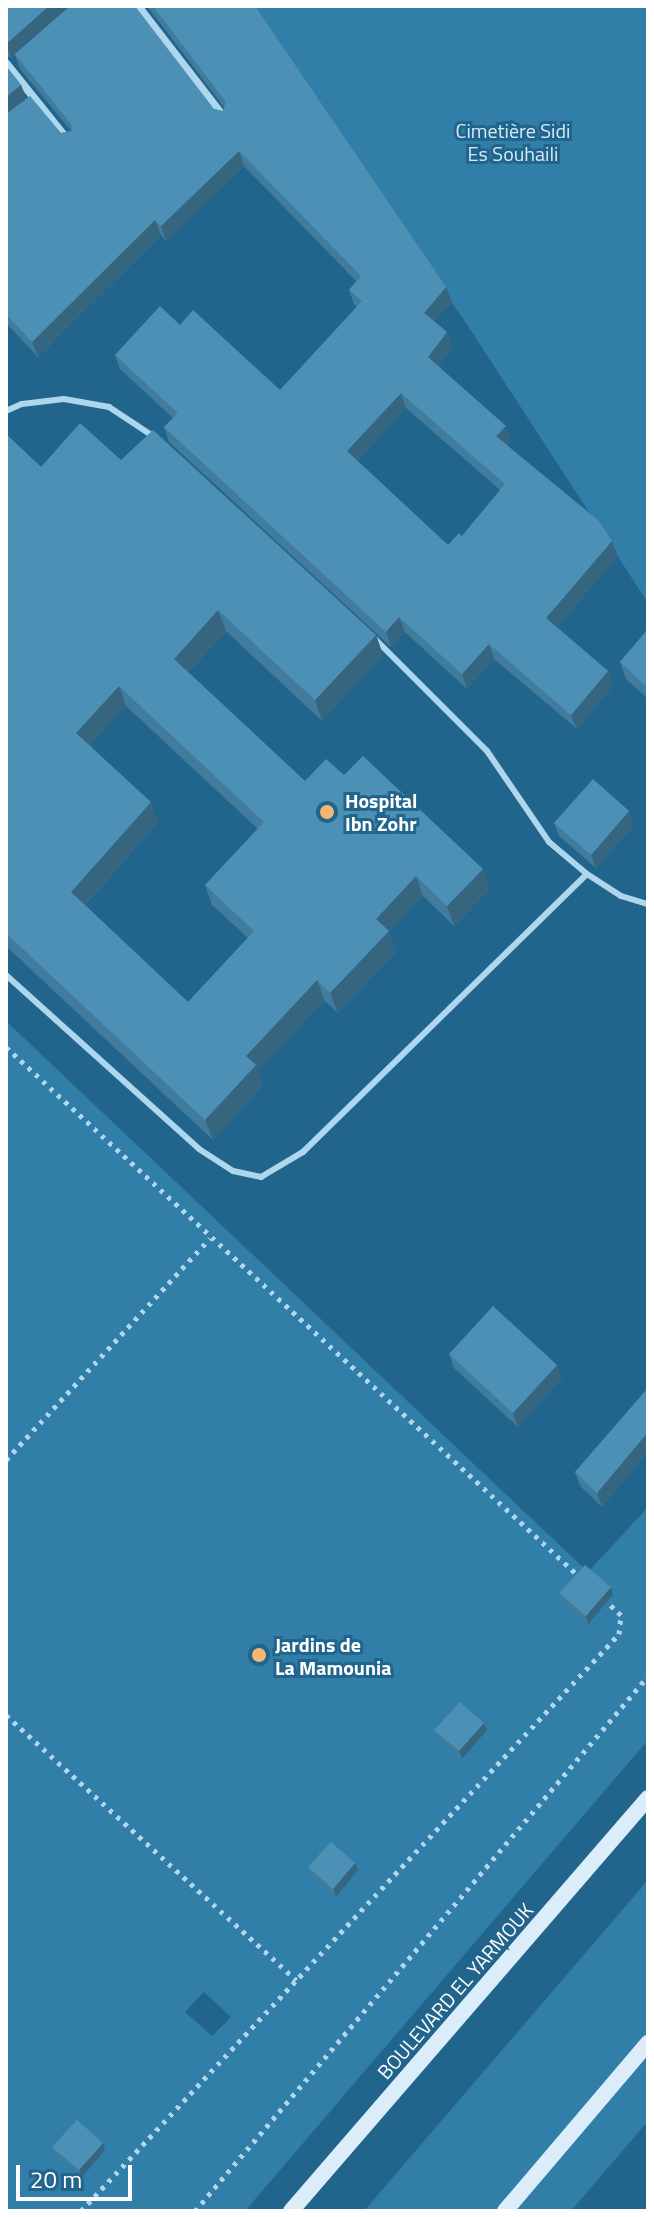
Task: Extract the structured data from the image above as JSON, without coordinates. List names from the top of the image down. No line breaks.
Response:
{"streets":{"main road":["BOULEVARD EL YARMOUK"]},"parks":["Cimetière Sidi Es Souhaili"],"places":["Hospital Ibn Zohr","Jardins de La Mamounia"],"scale_bar":"20 m"}
